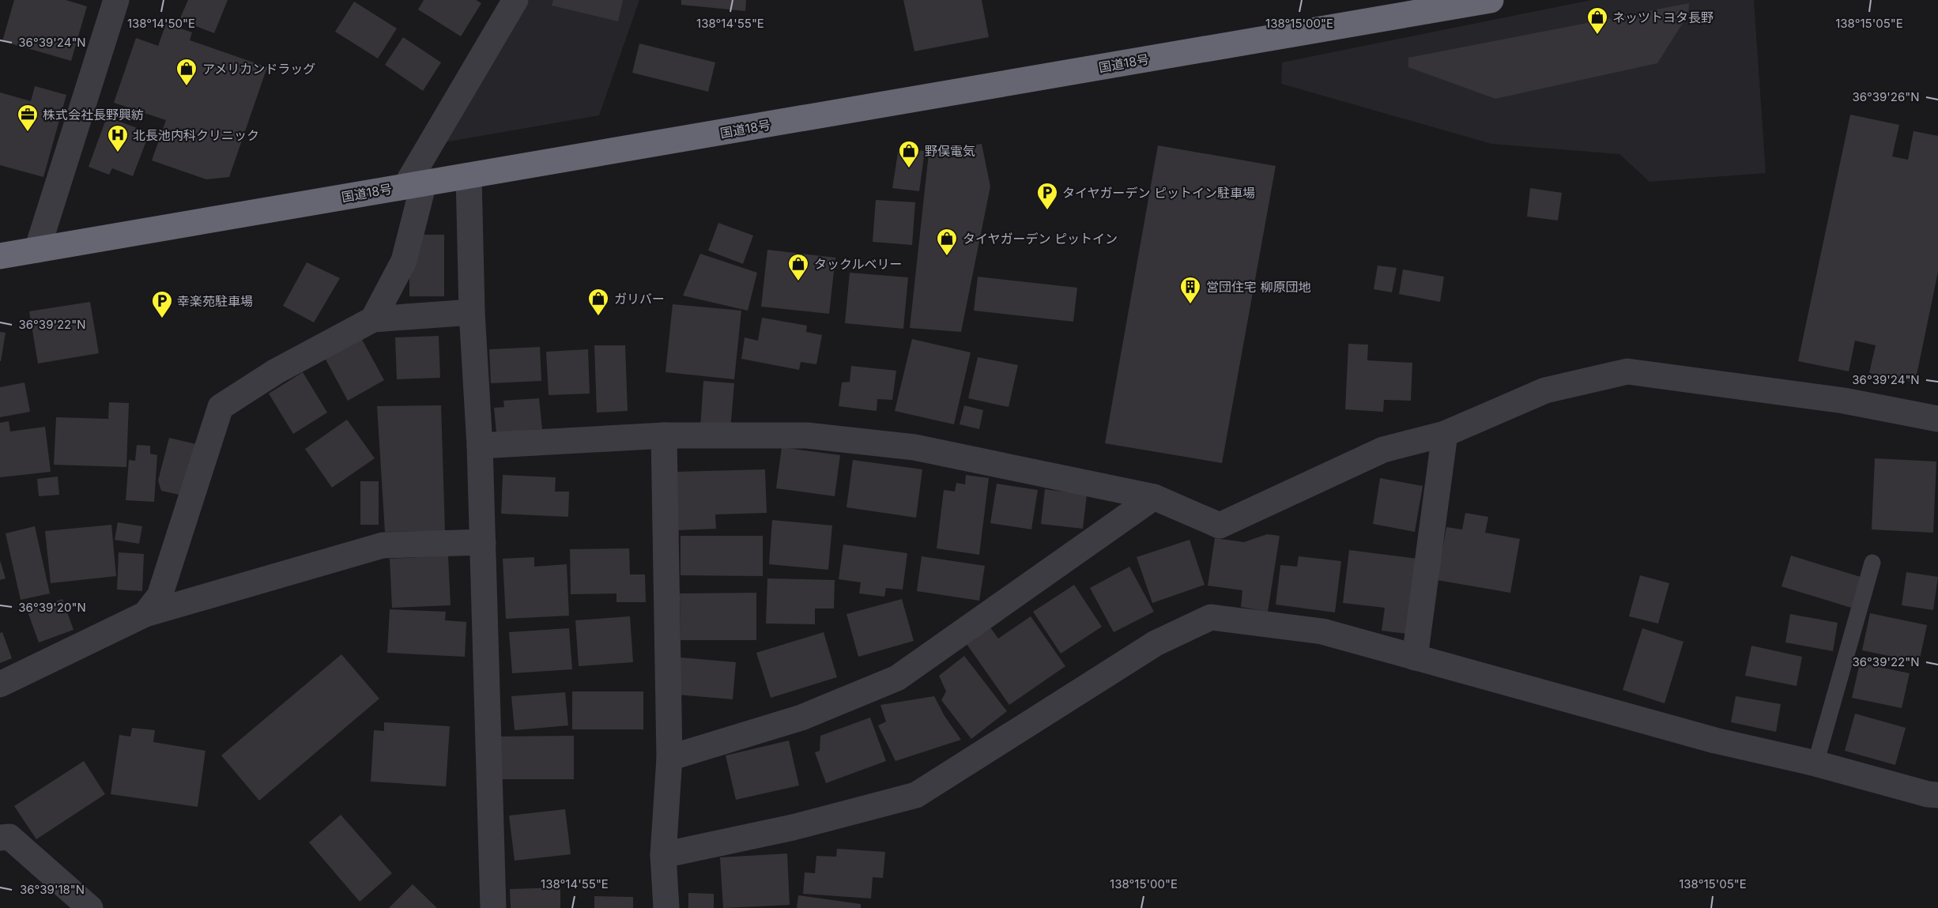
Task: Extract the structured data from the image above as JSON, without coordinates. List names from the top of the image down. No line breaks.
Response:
{"streets":{"highway":["国道18号"]},"places":{"shop":["ネッツトヨタ長野","アメリカンドラッグ","野俣電気","タイヤガーデン ピットイン","タックルベリー","ガリバー"],"office":["株式会社長野興紡"],"hospital":["北長池内科クリニック"],"parking":["タイヤガーデン ピットイン駐車場","幸楽苑駐車場"],"building":["営団住宅 柳原団地"]},"coordinates":["138°14'50\"E","138°14'55\"E","138°15'00\"E","138°15'05\"E","36°39'24\"N","36°39'26\"N","36°39'22\"N","36°39'20\"N","36°39'18\"N"]}
